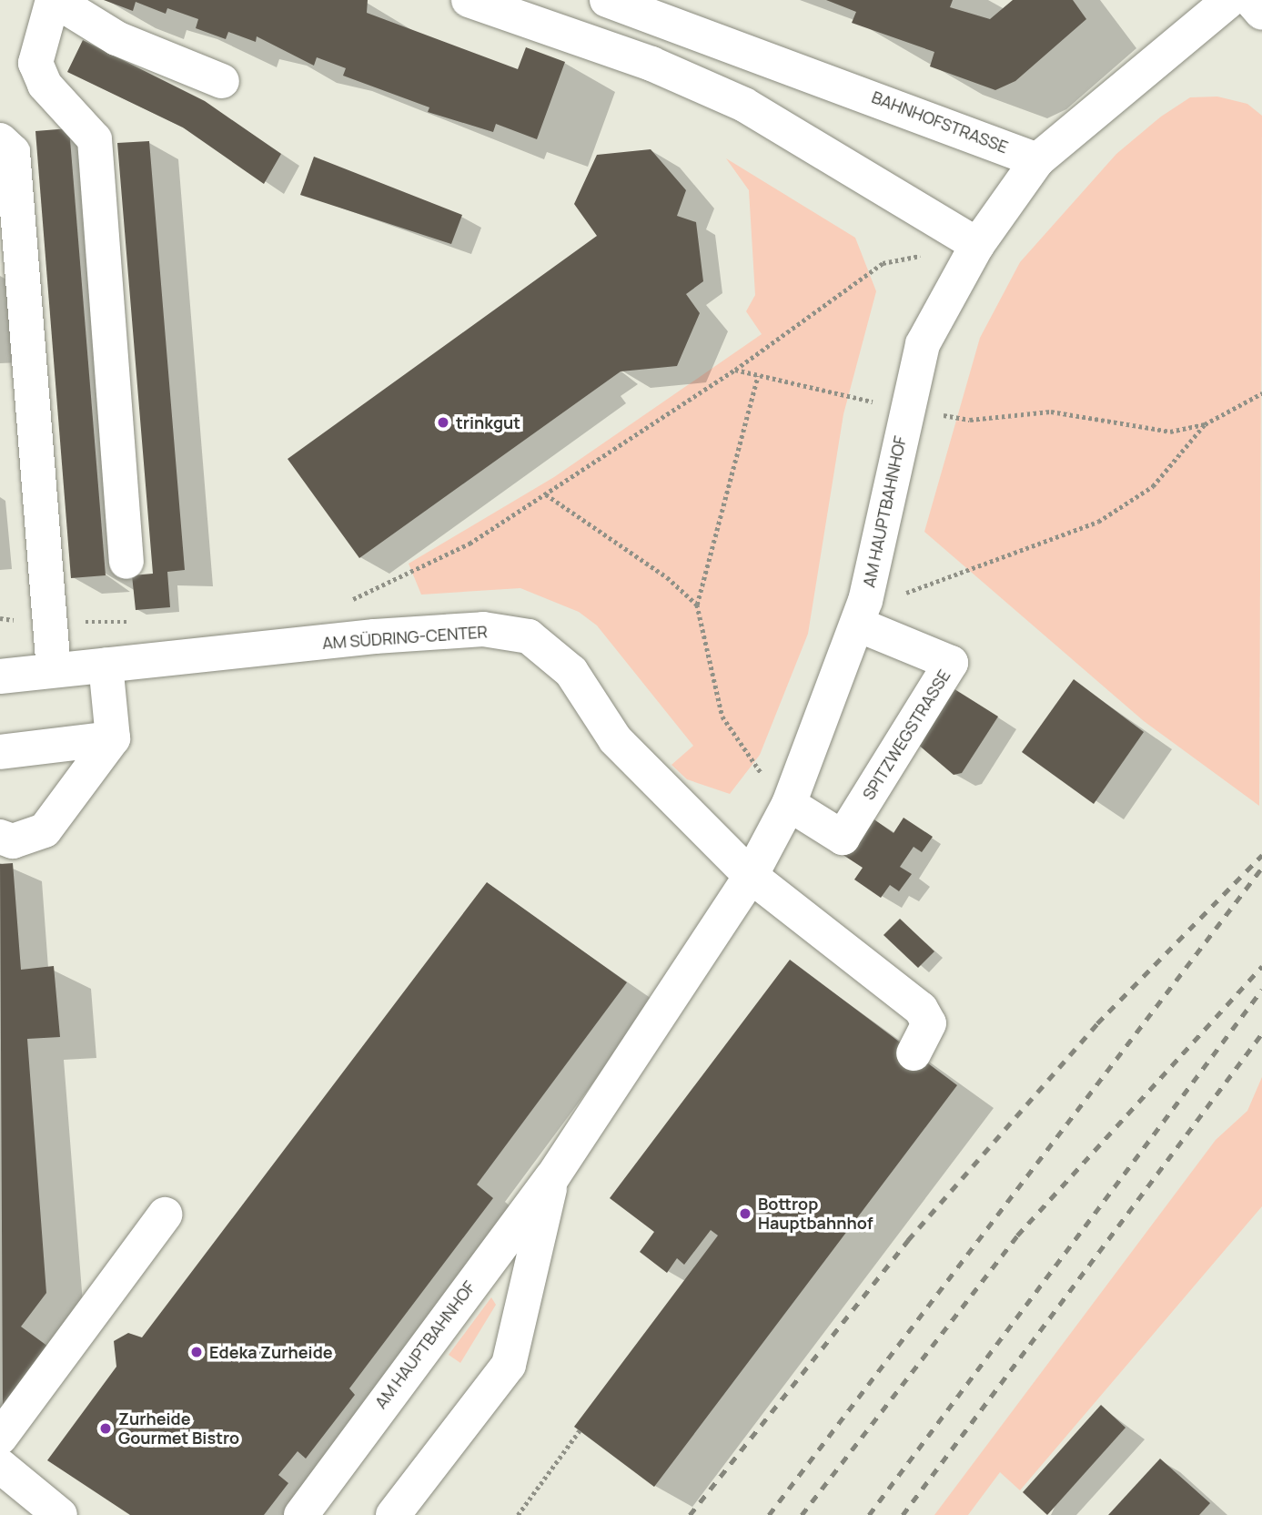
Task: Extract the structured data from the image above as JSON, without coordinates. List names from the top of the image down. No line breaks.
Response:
{"streets":{"street":["BAHNHOFSTRASSE","AM HAUPTBAHNHOF","AM SÜDRING-CENTER","SPITZWEGSTRASSE"]},"crossings":[["BAHNHOFSTRASSE","AM HAUPTBAHNHOF"],["AM HAUPTBAHNHOF","AM SÜDRING-CENTER"],["AM HAUPTBAHNHOF","SPITZWEGSTRASSE"]],"places":["trinkgut","Bottrop Hauptbahnhof","Edeka Zurheide","Zurheide Gourmet Bistro"]}
